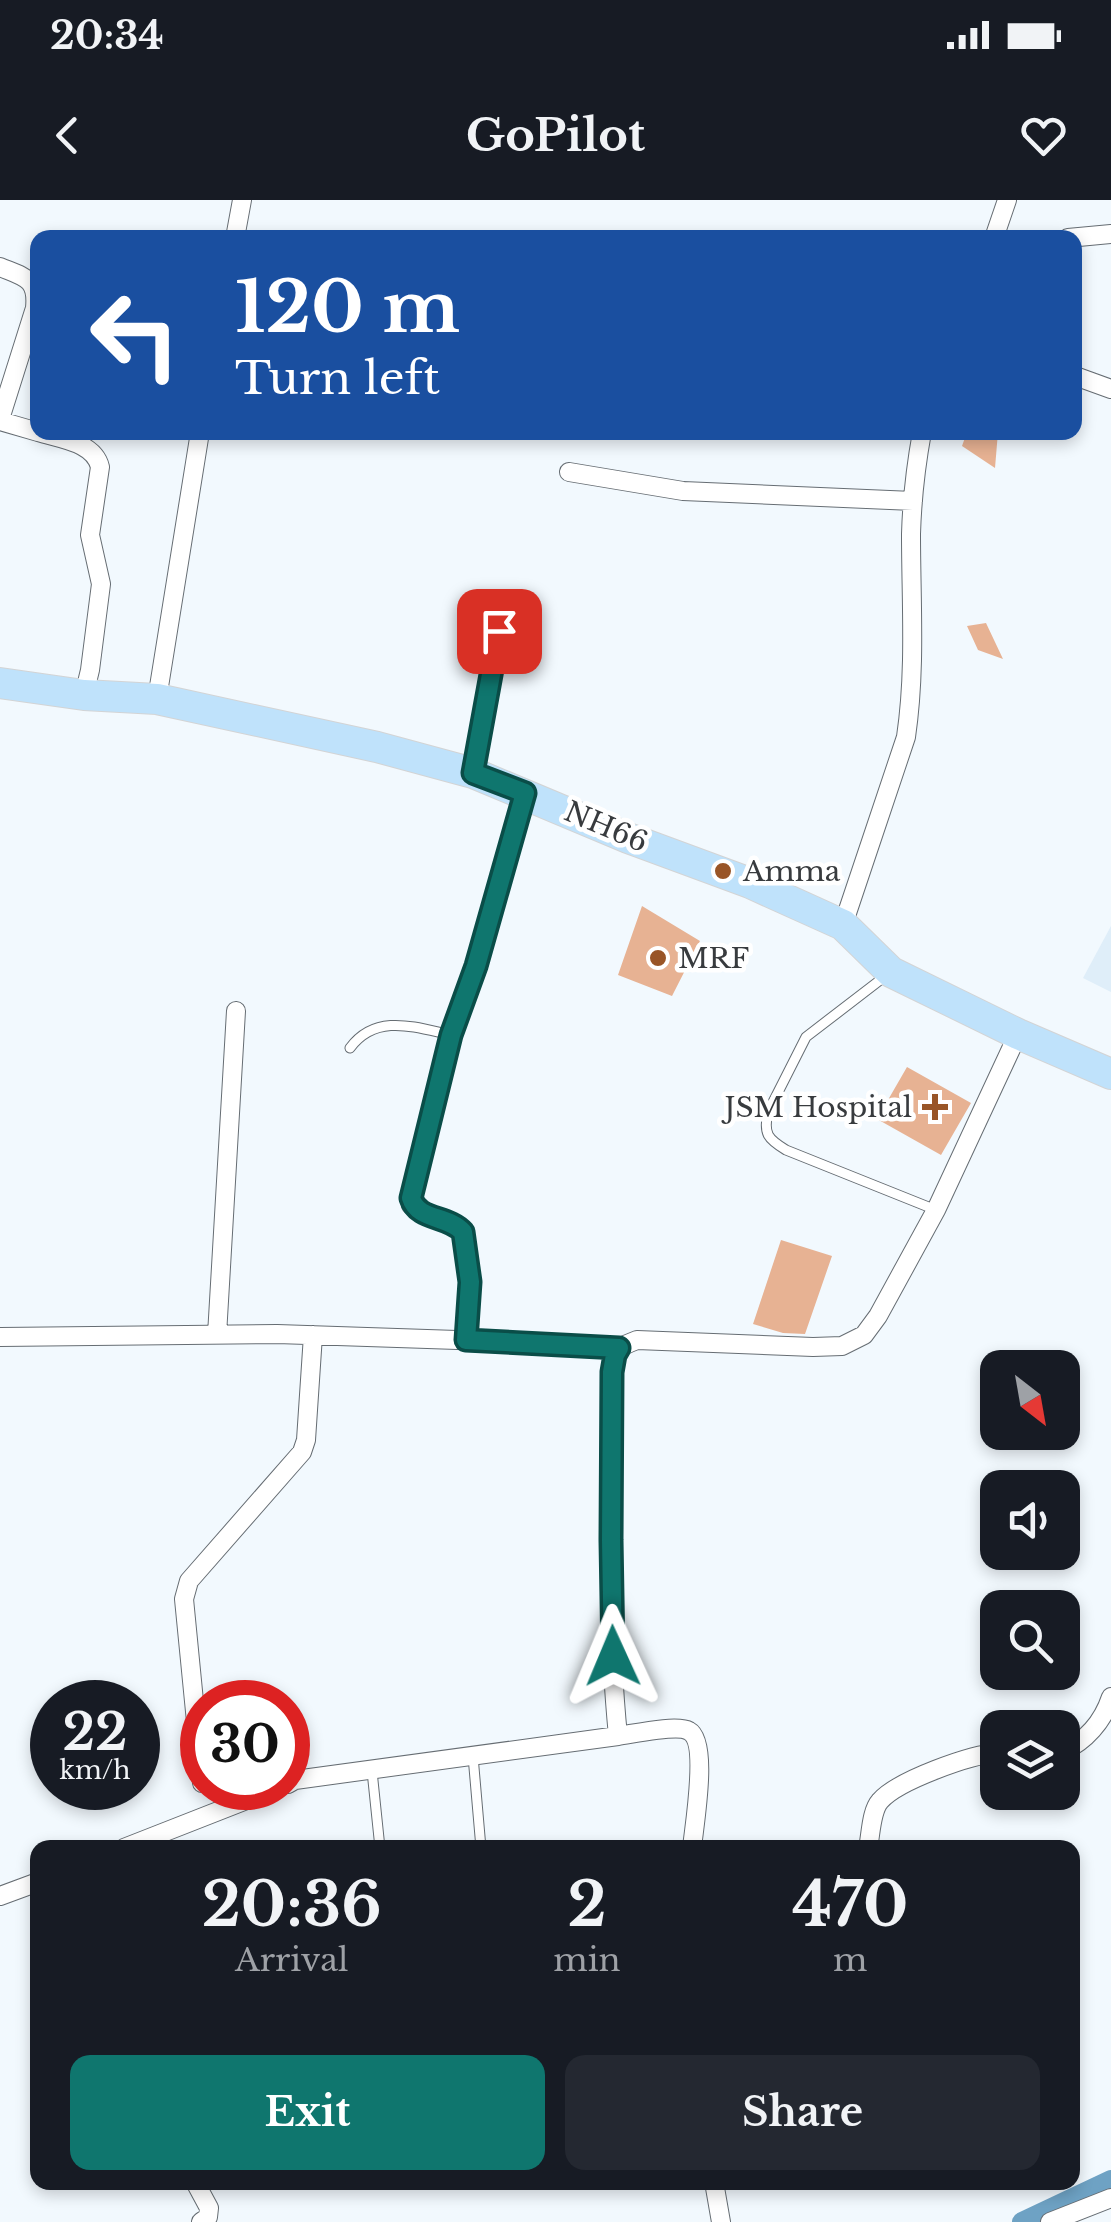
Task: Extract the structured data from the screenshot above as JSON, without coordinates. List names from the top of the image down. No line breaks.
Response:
{"streets":{"highway":["NH66"]},"places":{"other":["Amma","MRF"],"health":["JSM Hospital"]},"north":"bottom right","page":{"status":"20:34","header":"GoPilot","turn":["120 m","Turn left"],"speed":"22 km/h","limit":"30","eta":["20:36","Arrival","2","min","470","m"],"buttons":["Exit","Share"]}}
